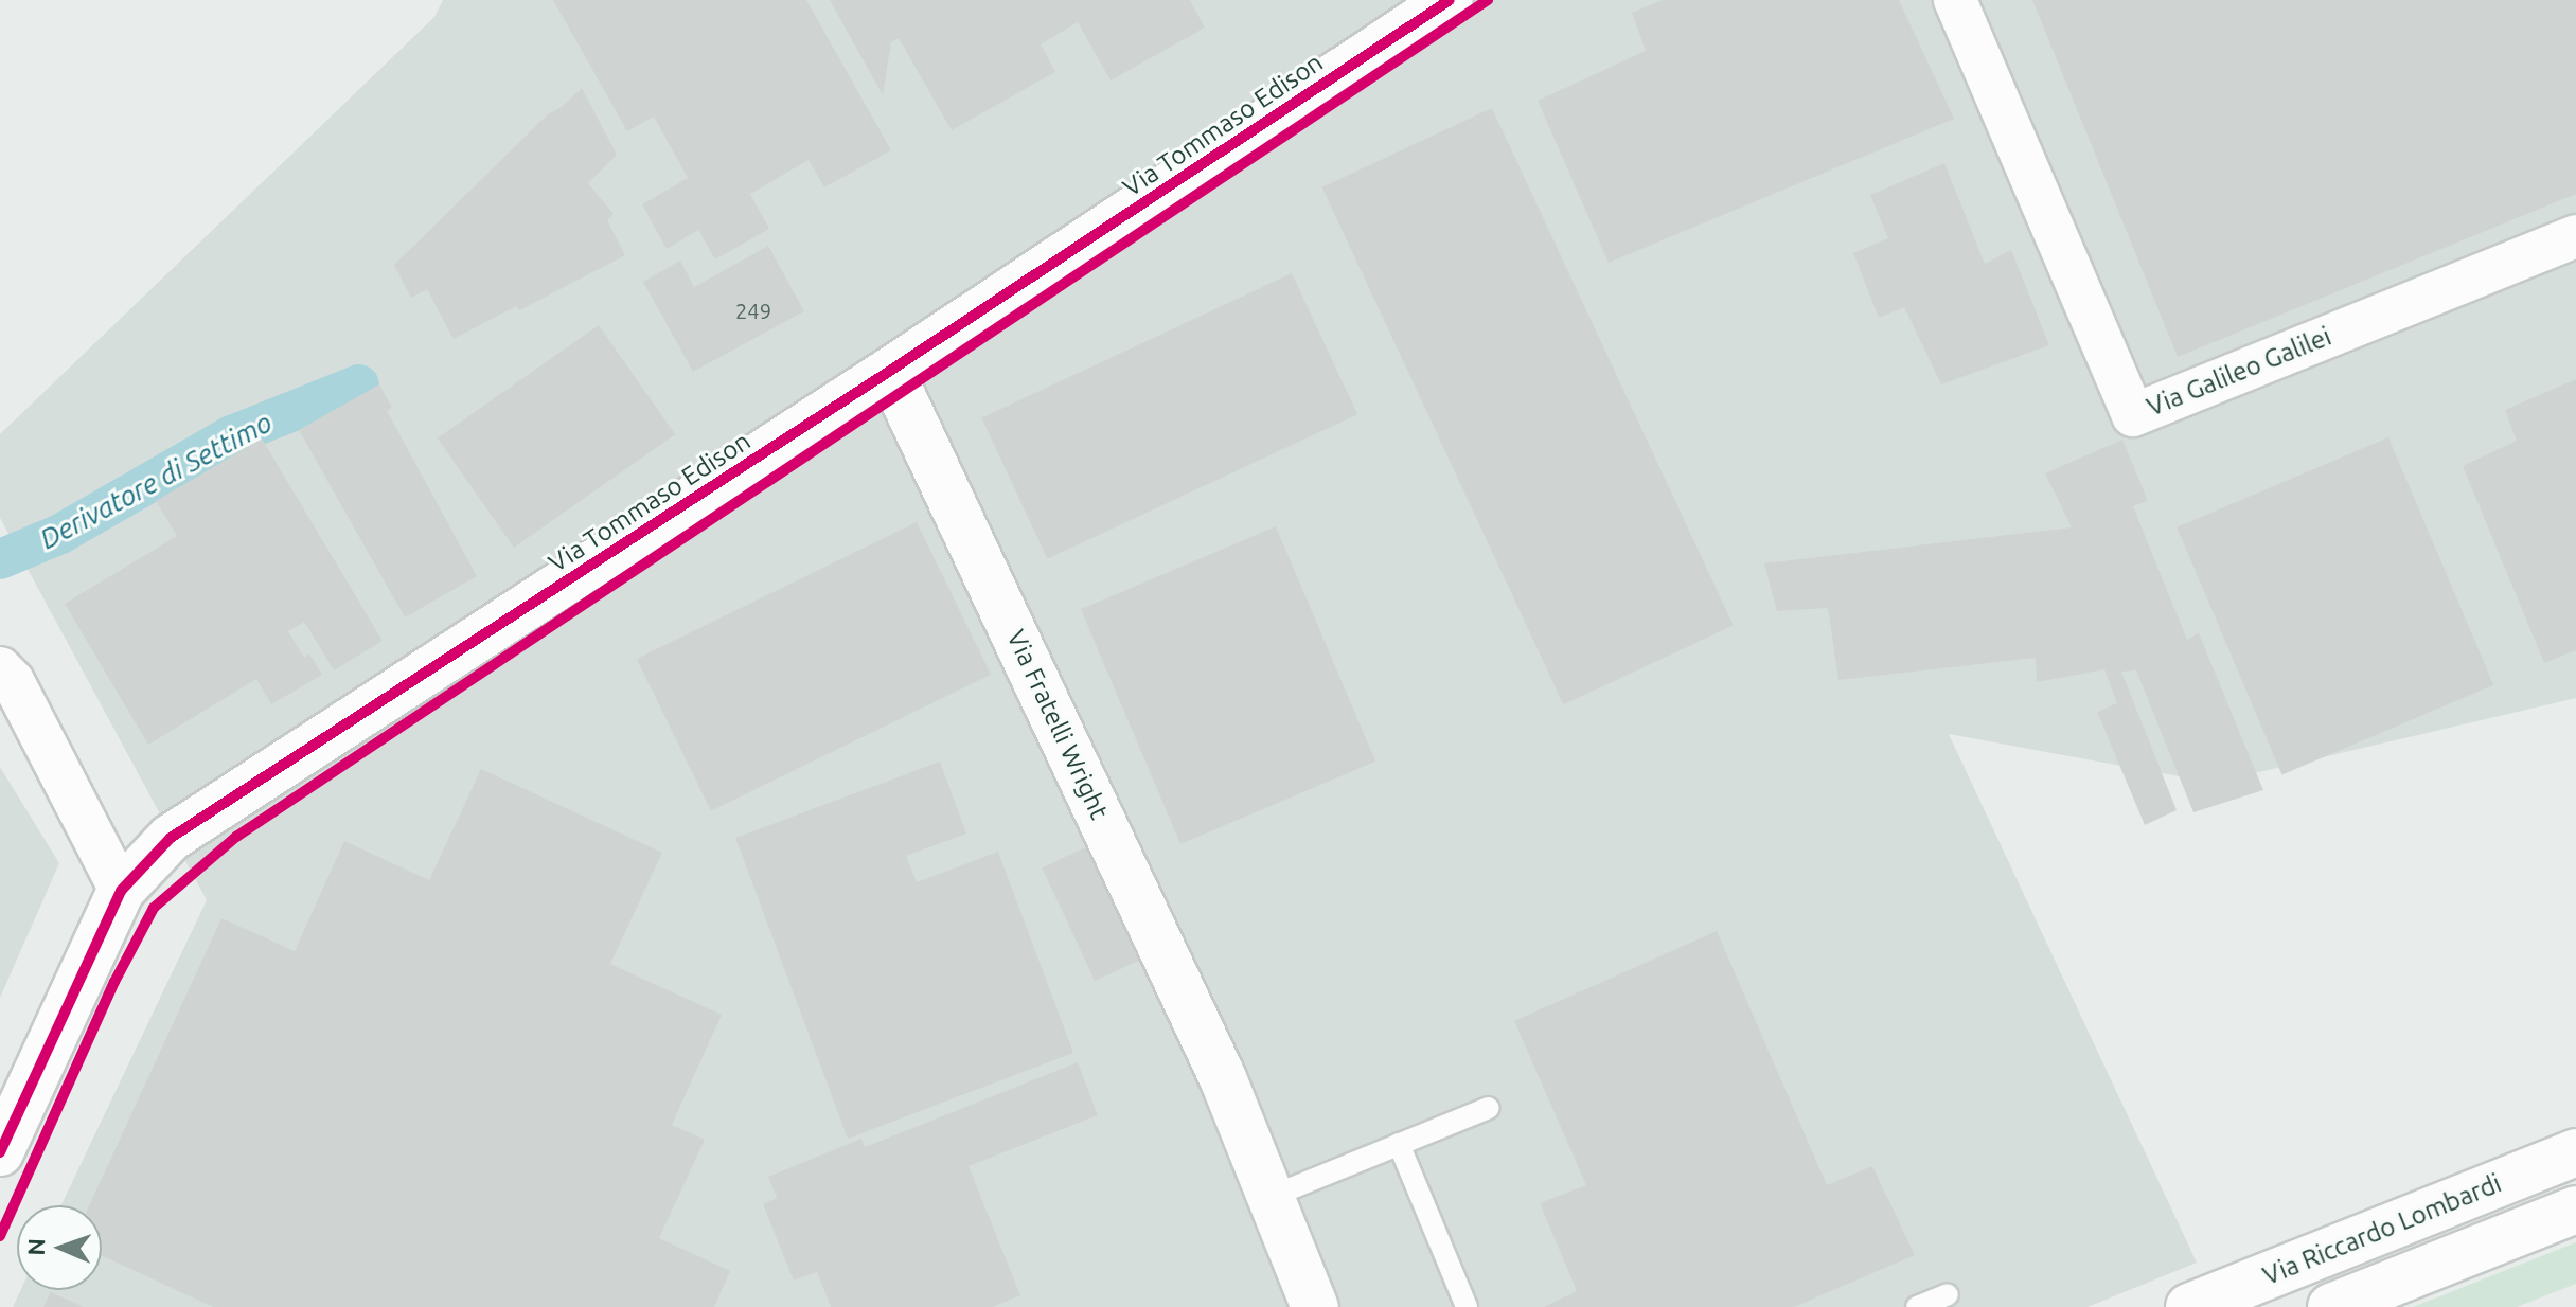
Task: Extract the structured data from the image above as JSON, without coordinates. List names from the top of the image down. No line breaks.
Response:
{"streets":{"street":["Via Tommaso Edison","Via Galileo Galilei","Via Fratelli Wright","Via Riccardo Lombardi"]},"crossings":[["Via Tommaso Edison","Via Fratelli Wright"]],"water":["Derivatore di Settimo"],"house_numbers":["249"],"north":"left"}
